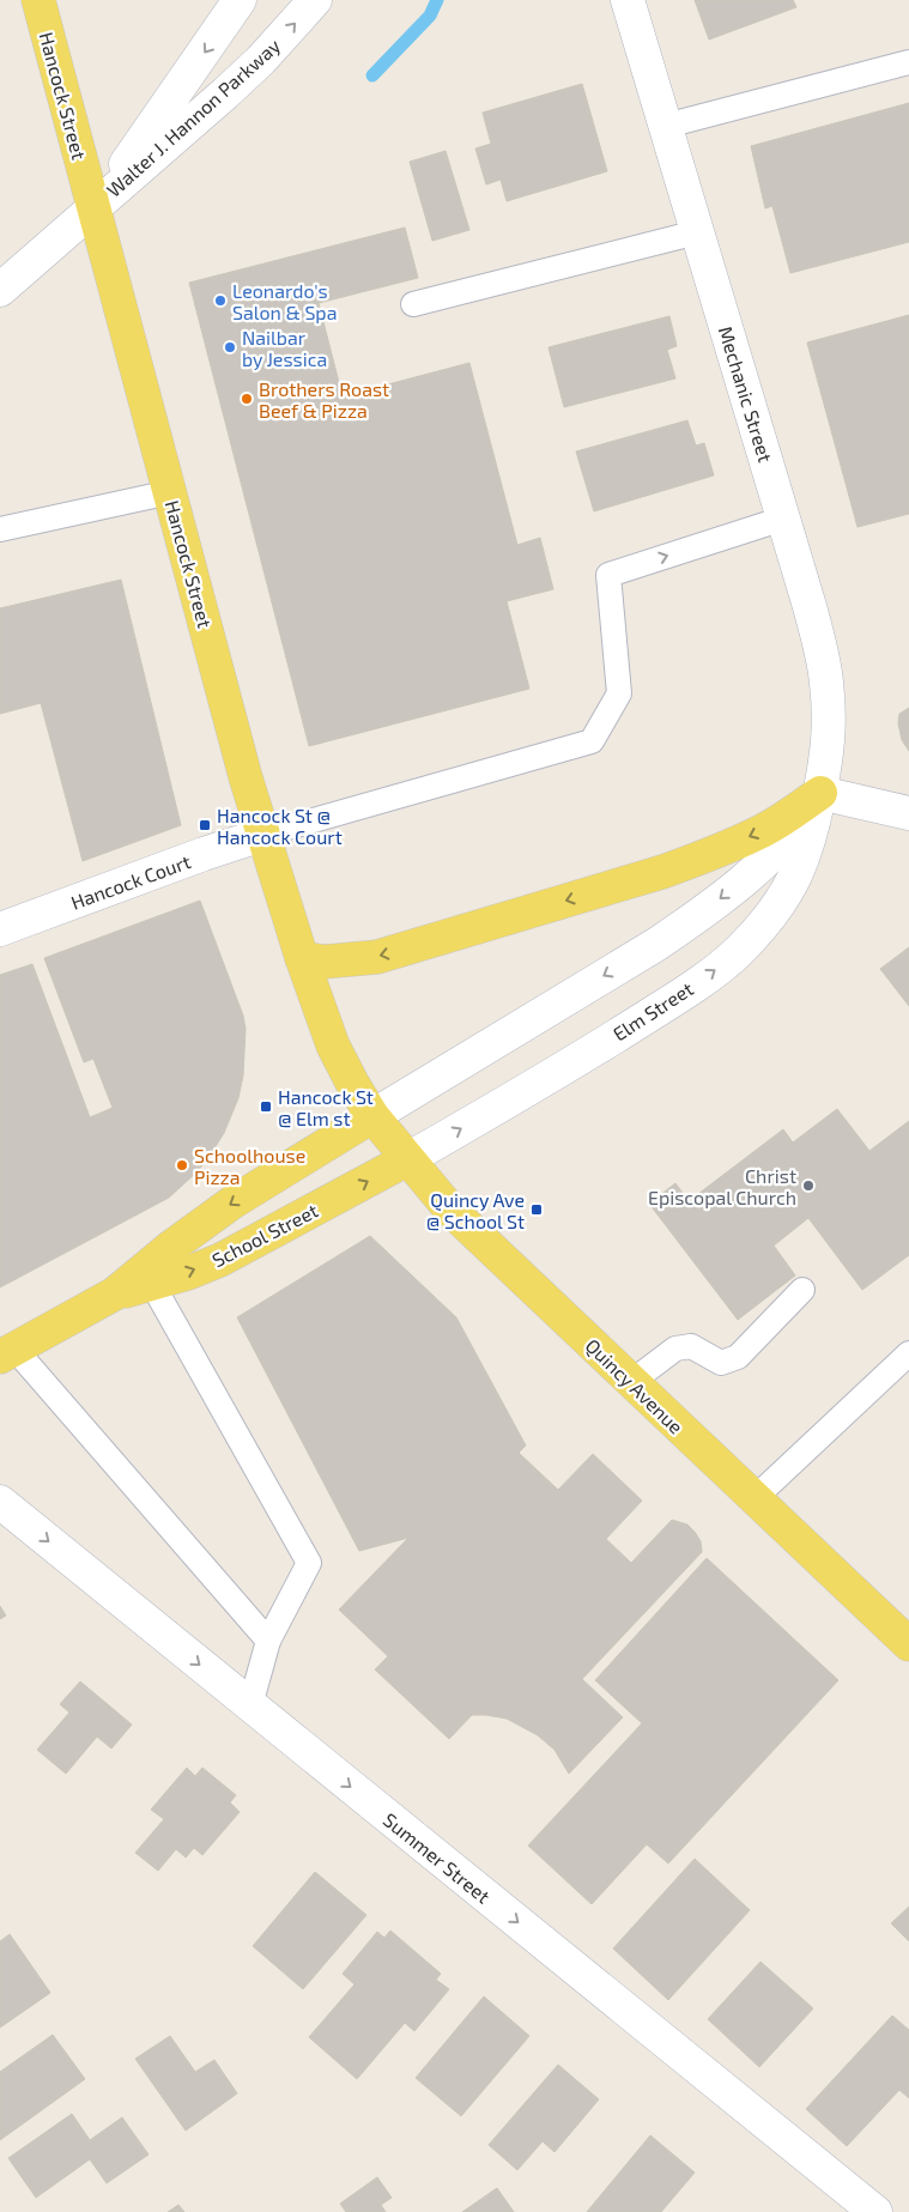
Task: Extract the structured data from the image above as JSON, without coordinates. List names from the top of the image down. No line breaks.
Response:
{"streets":{"main road":["Hancock Street","School Street","Quincy Avenue"],"street":["Walter J. Hannon Parkway","Mechanic Street","Hancock Court","Elm Street","Summer Street"]},"crossings":[["Hancock Street","Walter J. Hannon Parkway"],["Hancock Street","Hancock Court"],["Hancock Street","School Street"],["Hancock Street","Quincy Avenue"],["Mechanic Street","Elm Street"],["Elm Street","School Street"],["Elm Street","Quincy Avenue"],["School Street","Quincy Avenue"]],"one_way":["Summer Street"],"places":{"other":["Leonardo's Salon & Spa","Nailbar by Jessica","Brothers Roast Beef & Pizza","Schoolhouse Pizza","Christ Episcopal Church"],"transit":["Hancock St @ Hancock Court","Hancock St @ Elm st","Quincy Ave @ School St"]}}
